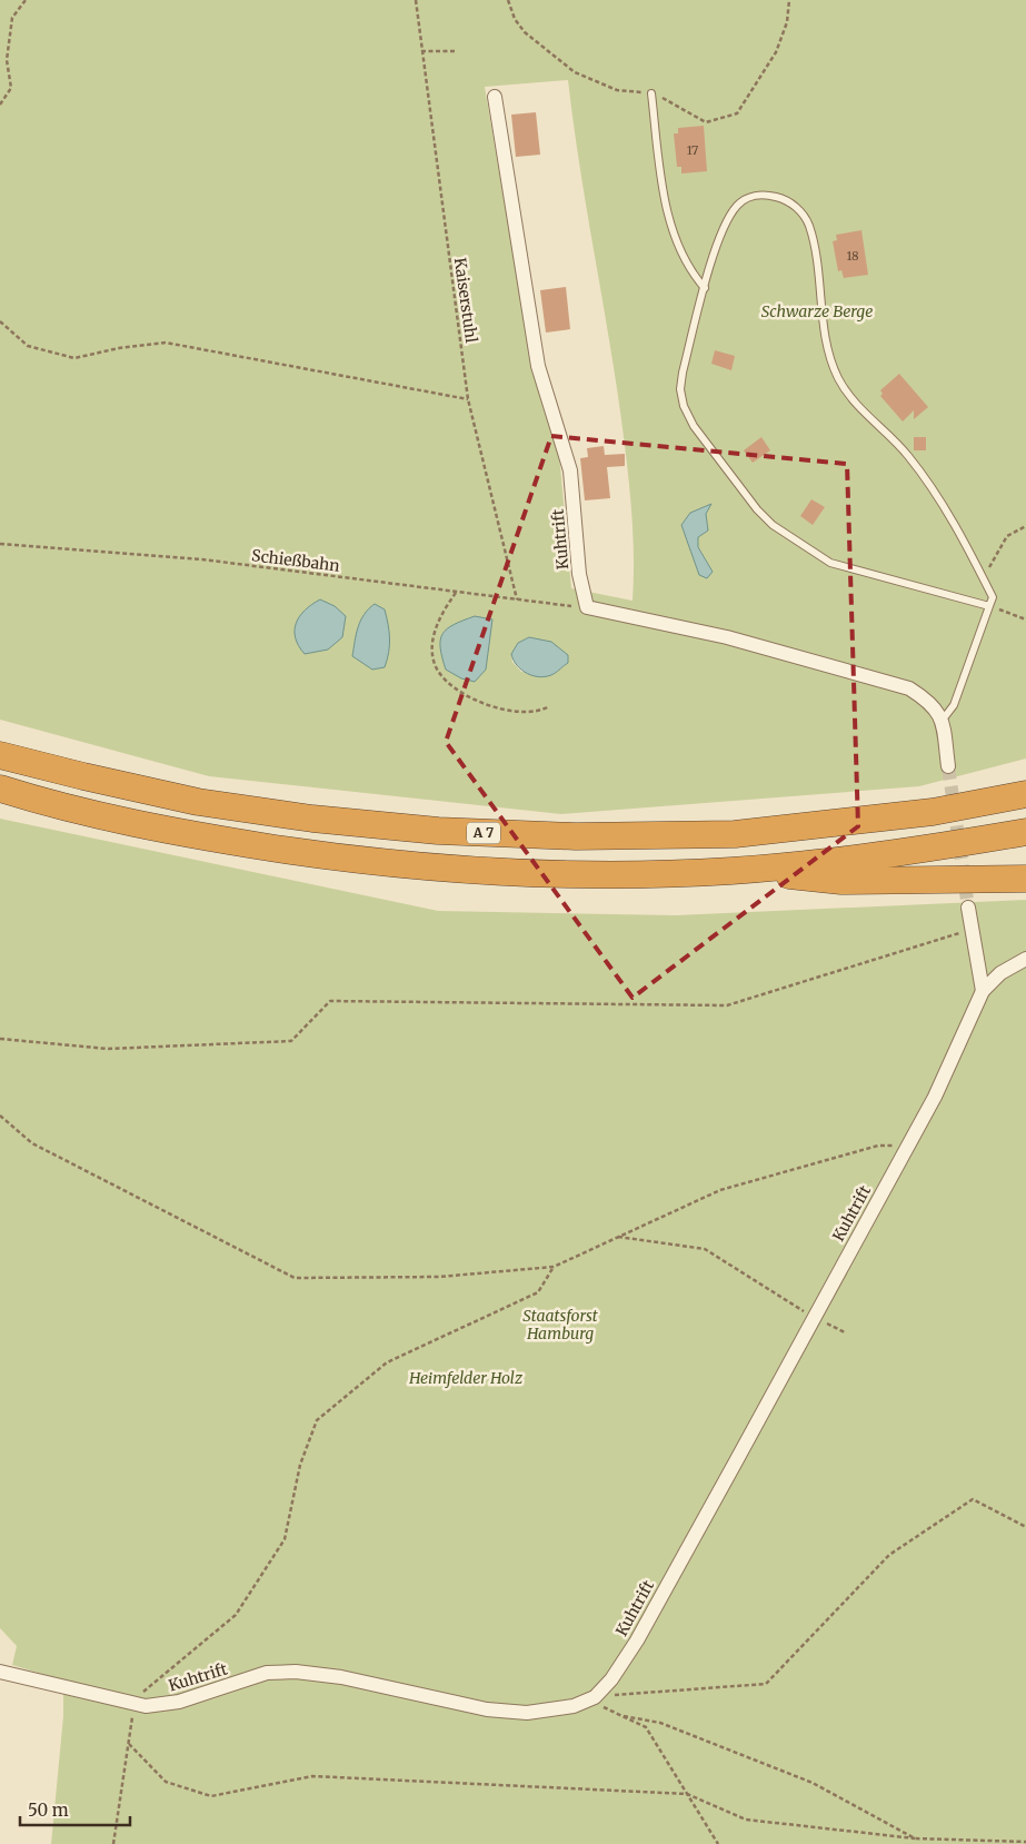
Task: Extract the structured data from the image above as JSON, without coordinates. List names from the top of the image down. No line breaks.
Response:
{"streets":{"highway":["A 7"],"street":["Kuhtrift"],"path":["Kaiserstuhl","Schießbahn"]},"crossings":[["Kaiserstuhl","Schießbahn"],["Kuhtrift","Schießbahn"]],"parks":["Schwarze Berge","Staatsforst Hamburg","Heimfelder Holz"],"house_numbers":["17","18"],"scale_bar":"50 m"}
